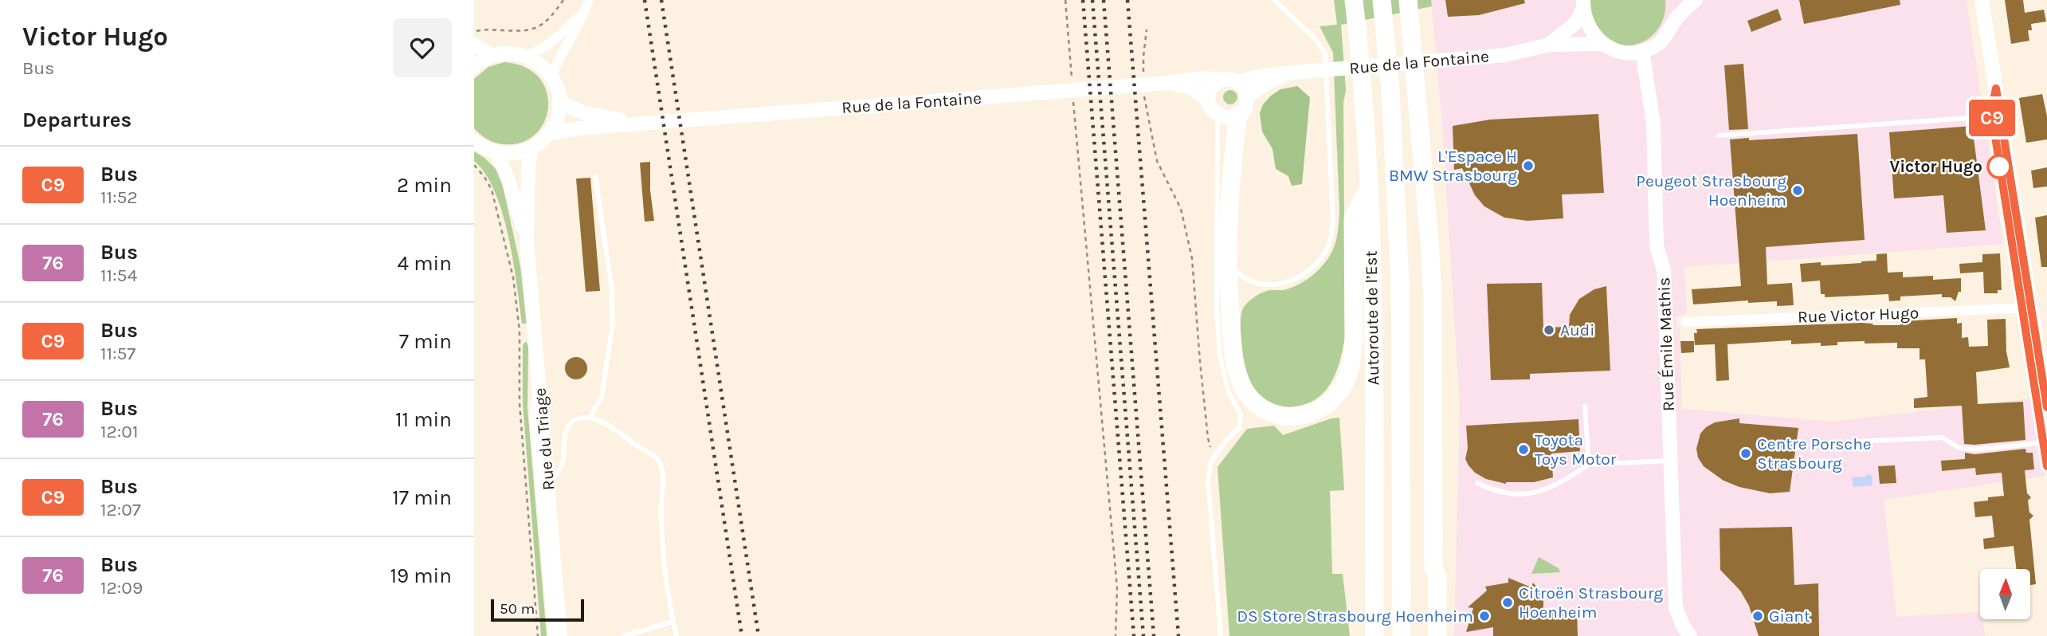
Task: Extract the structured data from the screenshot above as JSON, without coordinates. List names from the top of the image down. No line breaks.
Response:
{"streets":{"highway":["Autoroute de l’Est"],"street":["Rue de la Fontaine","Rue Victor Hugo","Rue Émile Mathis","Rue du Triage"]},"crossings":[["Rue de la Fontaine","Rue Émile Mathis"]],"places":["L'Espace H BMW Strasbourg","Victor Hugo","Peugeot Strasbourg Hoenheim","Audi","Toyota Toys Motor","Centre Porsche Strasbourg","Citroën Strasbourg Hoenheim","DS Store Strasbourg Hoenheim","Giant"],"lines":["bus line C9"],"scale_bar":"50 m","north":"top","page":{"heading":[["Victor Hugo","Bus"],"Departures"],"on_map":"C9","list":[{"mark":"C9","name":"Bus","note":"11:52","value":"2 min"},{"mark":"76","name":"Bus","note":"11:54","value":"4 min"},{"mark":"C9","name":"Bus","note":"11:57","value":"7 min"},{"mark":"76","name":"Bus","note":"12:01","value":"11 min"},{"mark":"C9","name":"Bus","note":"12:07","value":"17 min"},{"mark":"76","name":"Bus","note":"12:09","value":"19 min"}],"scale":"50 m"}}
